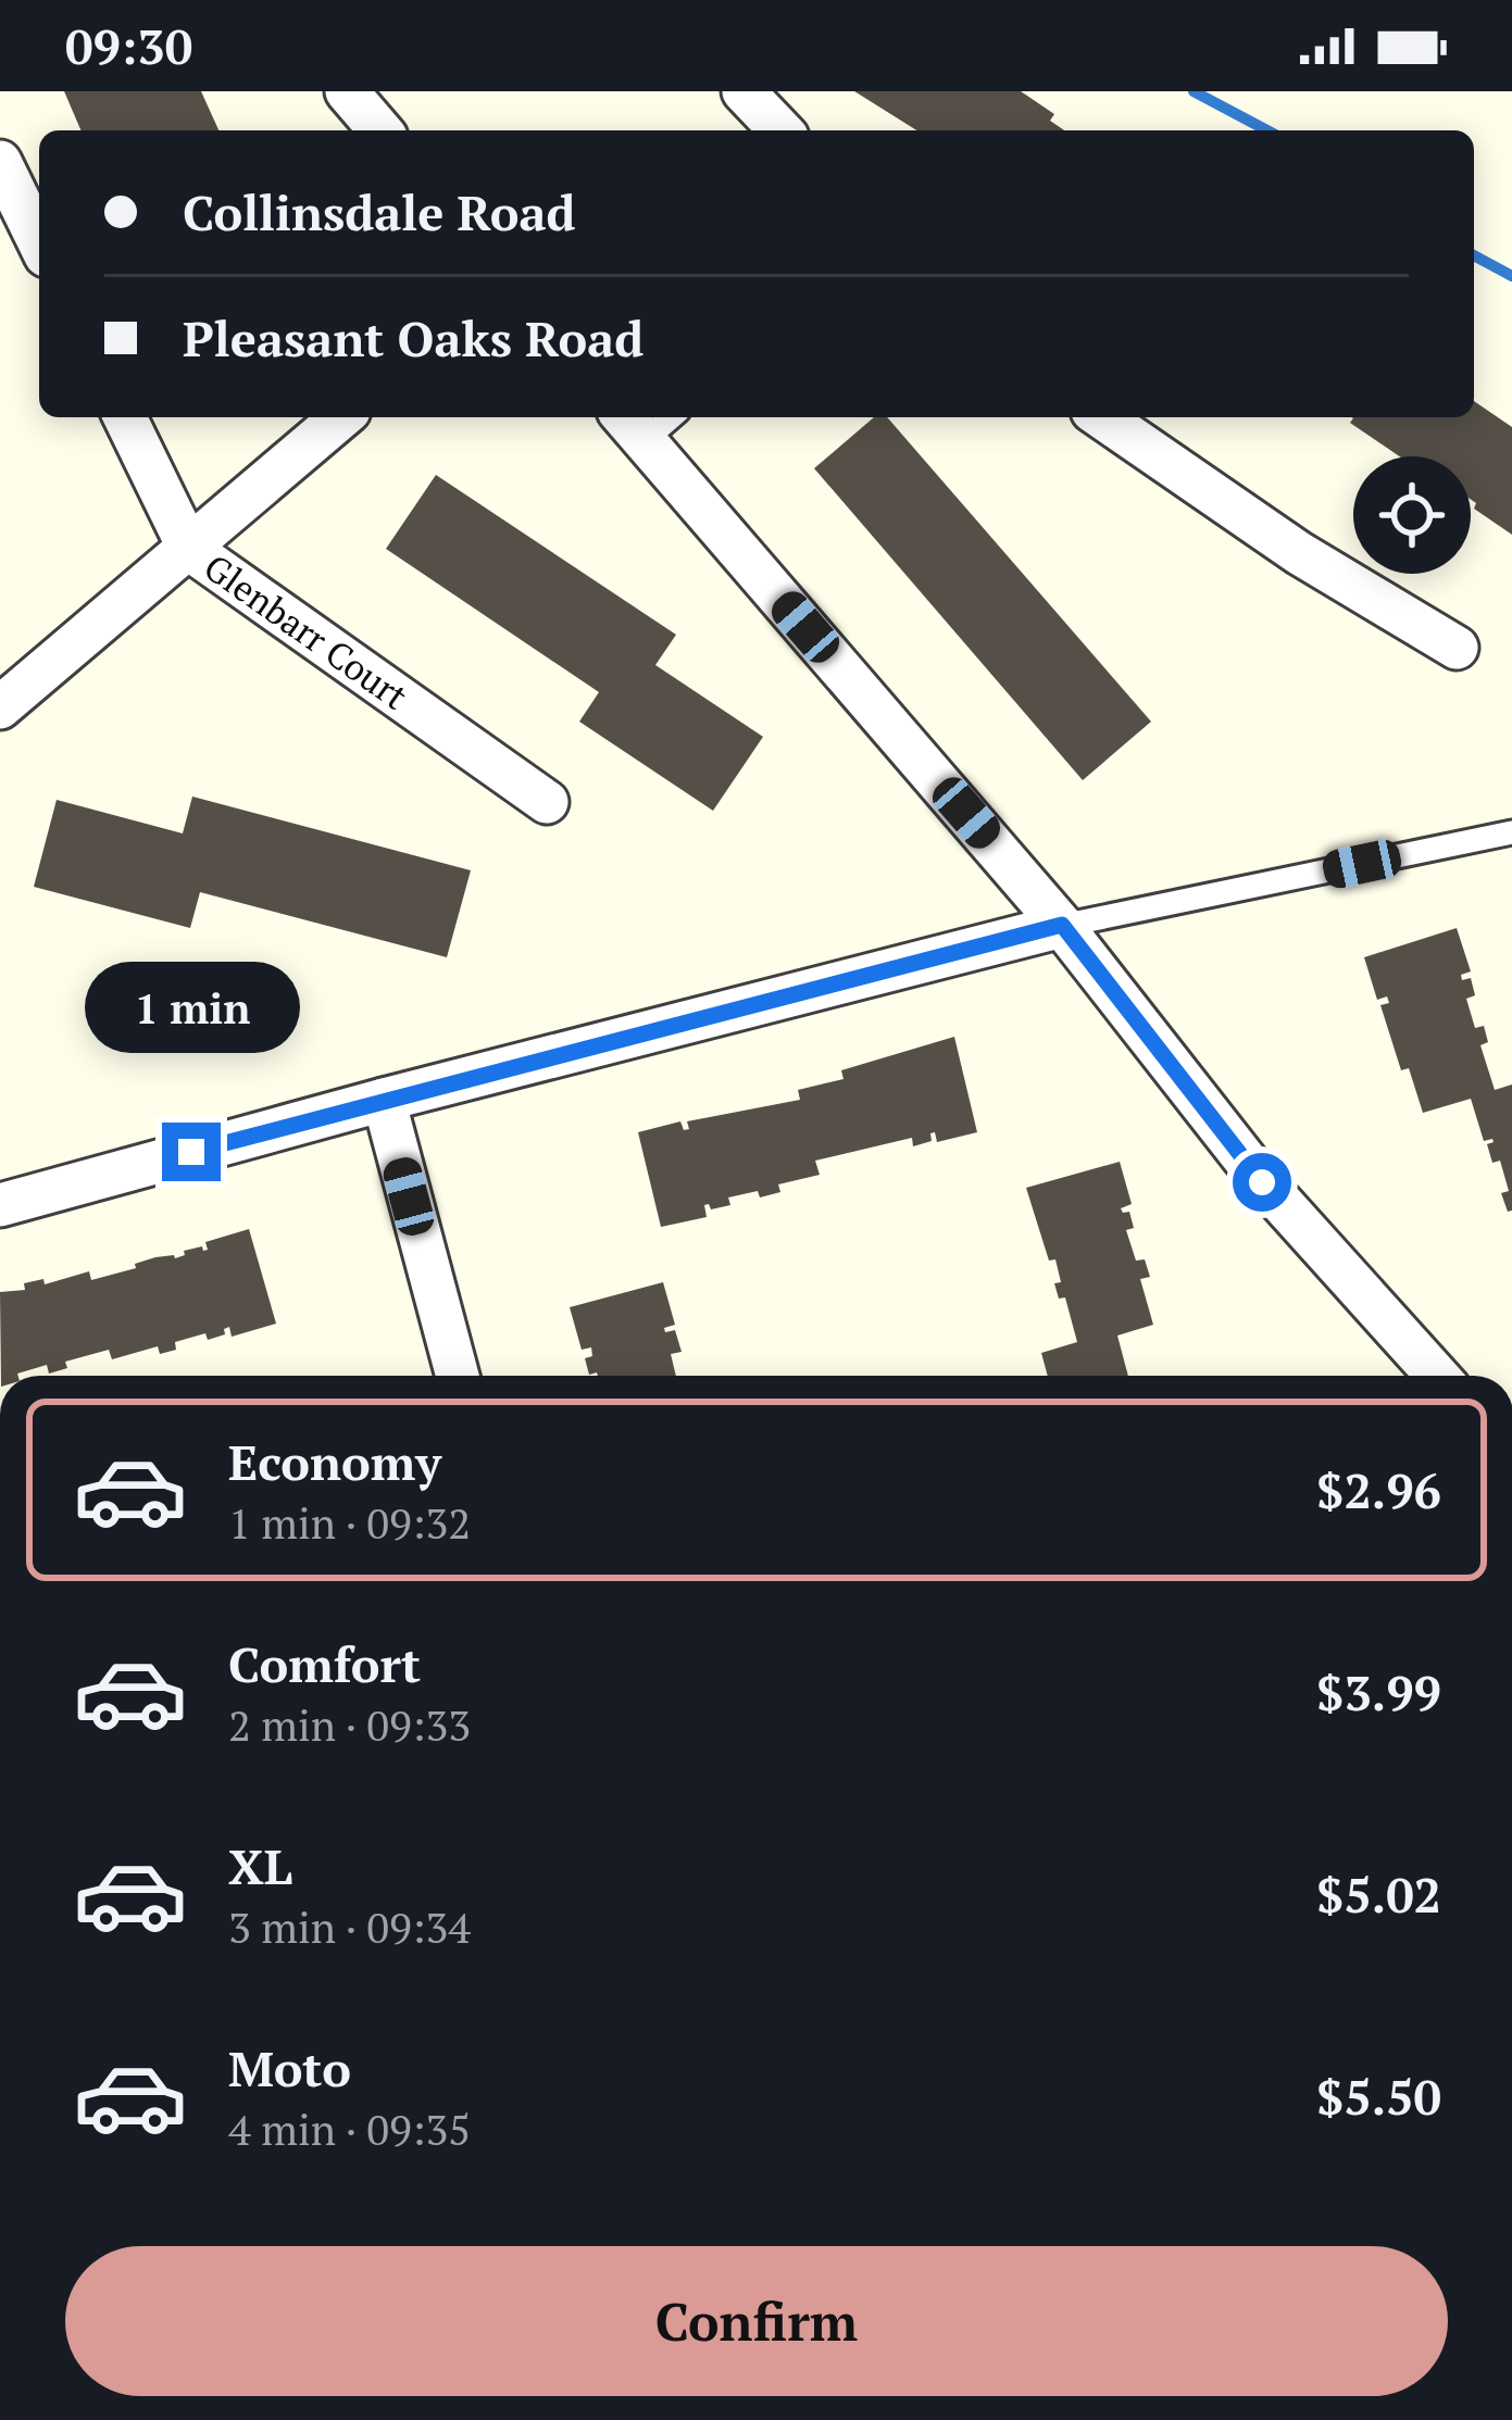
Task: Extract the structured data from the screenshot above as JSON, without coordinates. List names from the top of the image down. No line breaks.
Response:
{"streets":{"street":["Glenbarr Court"]},"page":{"status":"09:30","banner":["Collinsdale Road","Pleasant Oaks Road"],"bubble":"1 min","list":[{"name":"Economy","note":"1 min · 09:32","value":"$2.96"},{"name":"Comfort","note":"2 min · 09:33","value":"$3.99"},{"name":"XL","note":"3 min · 09:34","value":"$5.02"},{"name":"Moto","note":"4 min · 09:35","value":"$5.50"}],"buttons":"Confirm"}}
